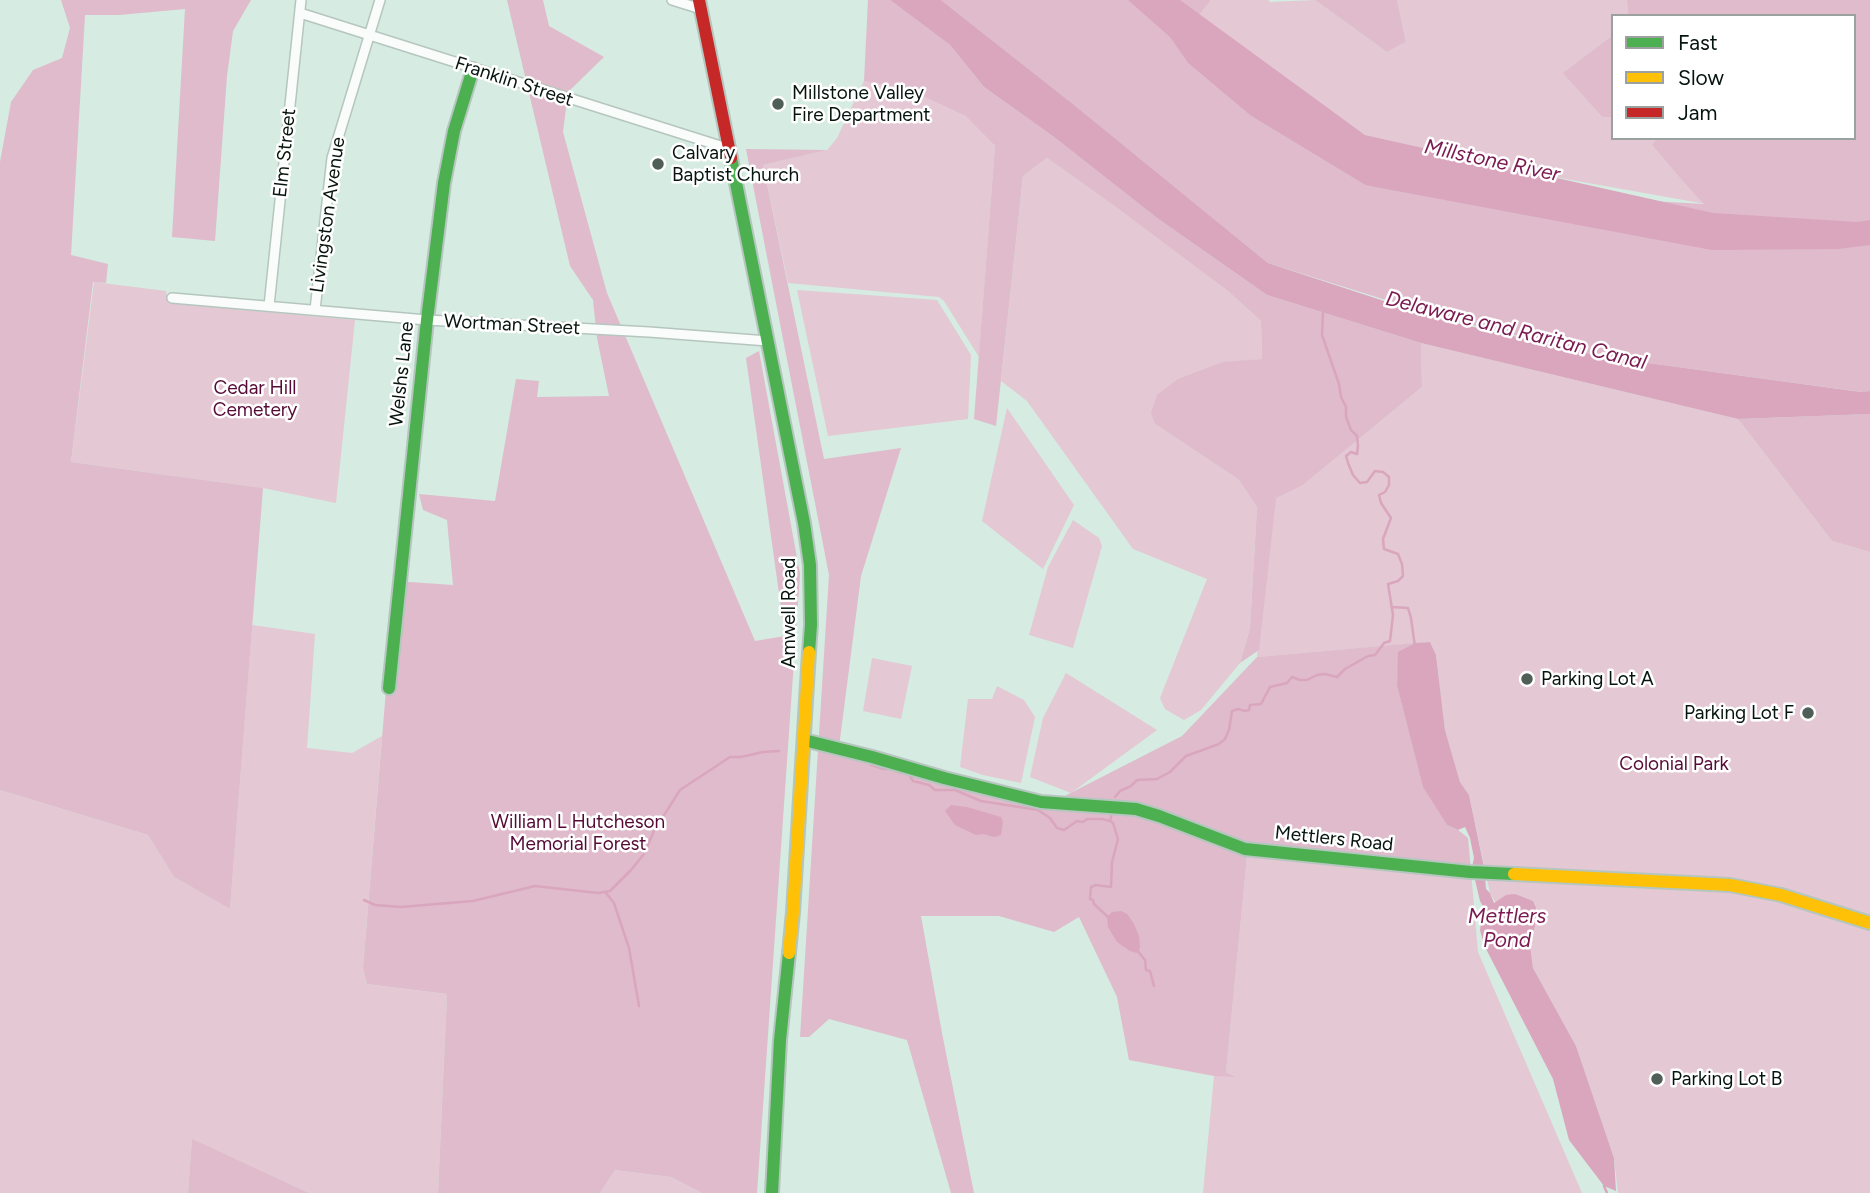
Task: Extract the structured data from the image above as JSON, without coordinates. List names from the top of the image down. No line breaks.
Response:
{"streets":{"street":["Franklin Street","Elm Street","Livingston Avenue","Wortman Street","Welshs Lane","Amwell Road","Mettlers Road"]},"crossings":[["Franklin Street","Elm Street"],["Franklin Street","Livingston Avenue"],["Franklin Street","Welshs Lane"],["Franklin Street","Amwell Road"],["Elm Street","Wortman Street"],["Livingston Avenue","Wortman Street"],["Wortman Street","Welshs Lane"],["Wortman Street","Amwell Road"],["Amwell Road","Mettlers Road"]],"water":["Millstone River","Delaware and Raritan Canal","Mettlers Pond"],"parks":["Cedar Hill Cemetery","Colonial Park","William L Hutcheson Memorial Forest"],"places":["Millstone Valley Fire Department","Calvary Baptist Church","Parking Lot A","Parking Lot F","Parking Lot B"],"legend":["Fast","Slow","Jam"]}
